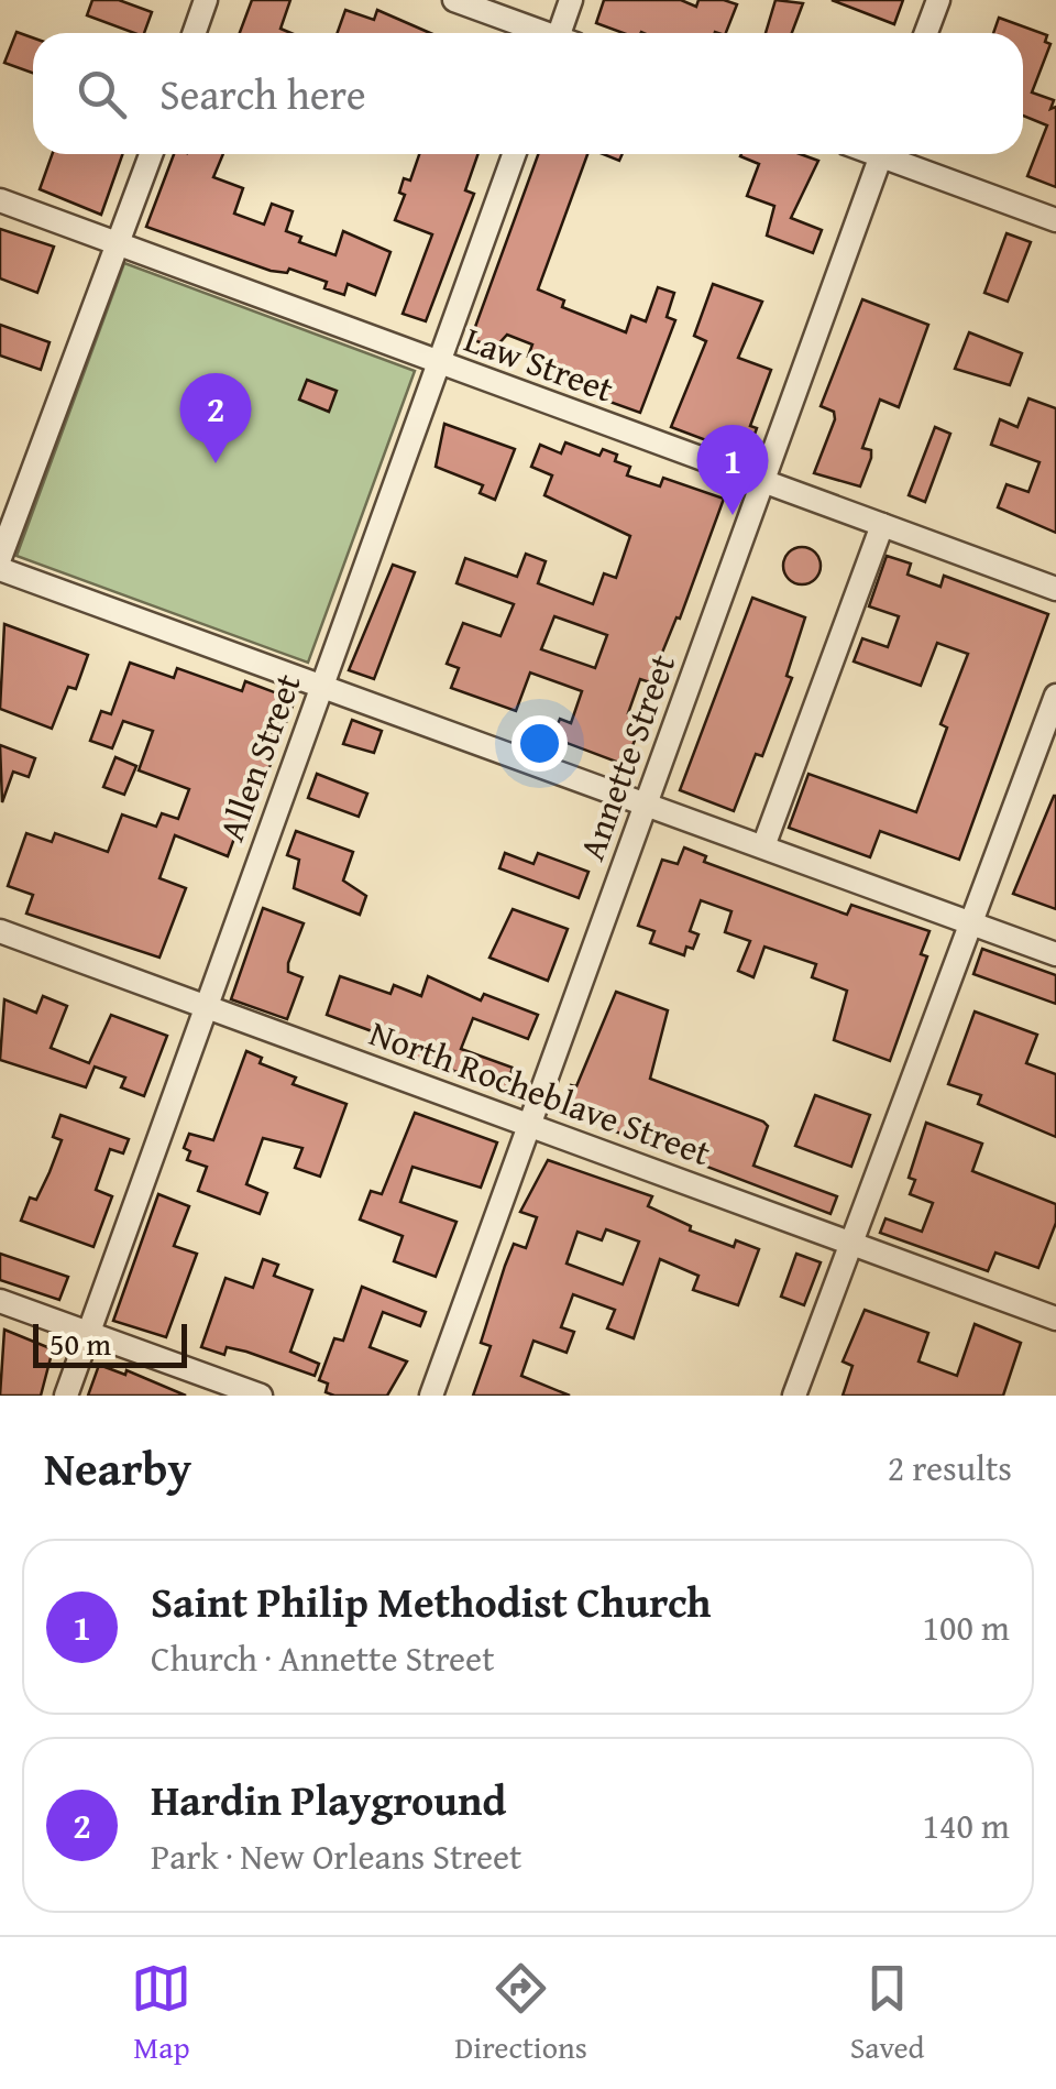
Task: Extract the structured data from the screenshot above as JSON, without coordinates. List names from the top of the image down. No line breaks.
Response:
{"streets":{"street":["Law Street","Allen Street","Annette Street","North Rocheblave Street"]},"crossings":[["Law Street","Allen Street"],["Law Street","Annette Street"],["Allen Street","North Rocheblave Street"],["Annette Street","North Rocheblave Street"]],"scale_bar":"50 m","page":{"search":"Search here","pins":["2","1"],"scale":"50 m","heading":["Nearby","2 results"],"list":[{"mark":"1","name":"Saint Philip Methodist Church","note":"Church · Annette Street","value":"100 m"},{"mark":"2","name":"Hardin Playground","note":"Park · New Orleans Street","value":"140 m"}],"nav":["Map","Directions","Saved"]}}
